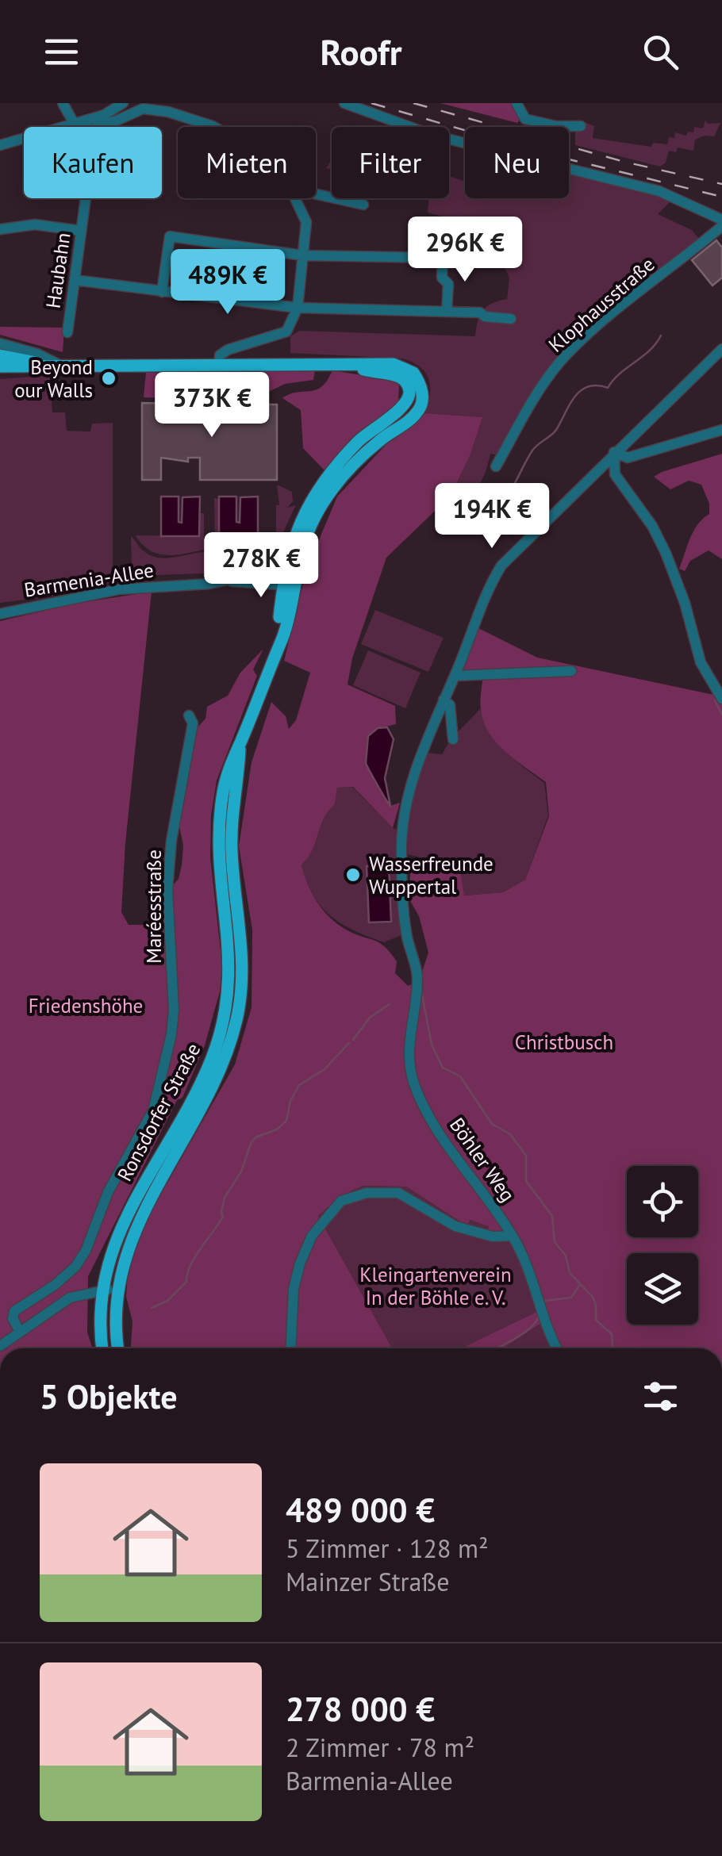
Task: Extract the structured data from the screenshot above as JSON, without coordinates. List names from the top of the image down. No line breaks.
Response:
{"streets":{"main road":["Ronsdorfer Straße"],"street":["Haubahn","Klophausstraße","Barmenia-Allee","Maréesstraße","Böhler Weg"]},"crossings":[["Barmenia-Allee","Ronsdorfer Straße"]],"parks":["Friedenshöhe","Christbusch","Kleingartenverein In der Böhle e. V."],"places":["Beyond our Walls","Wasserfreunde Wuppertal"],"page":{"header":"Roofr","chip":["Kaufen","Mieten","Filter","Neu"],"price":["296K €","489K €","373K €","194K €","278K €"],"heading":"5 Objekte","list":[{"name":"489 000 €","note":"5 Zimmer · 128 m² · Mainzer Straße"},{"name":"278 000 €","note":"2 Zimmer · 78 m² · Barmenia-Allee"}]}}
